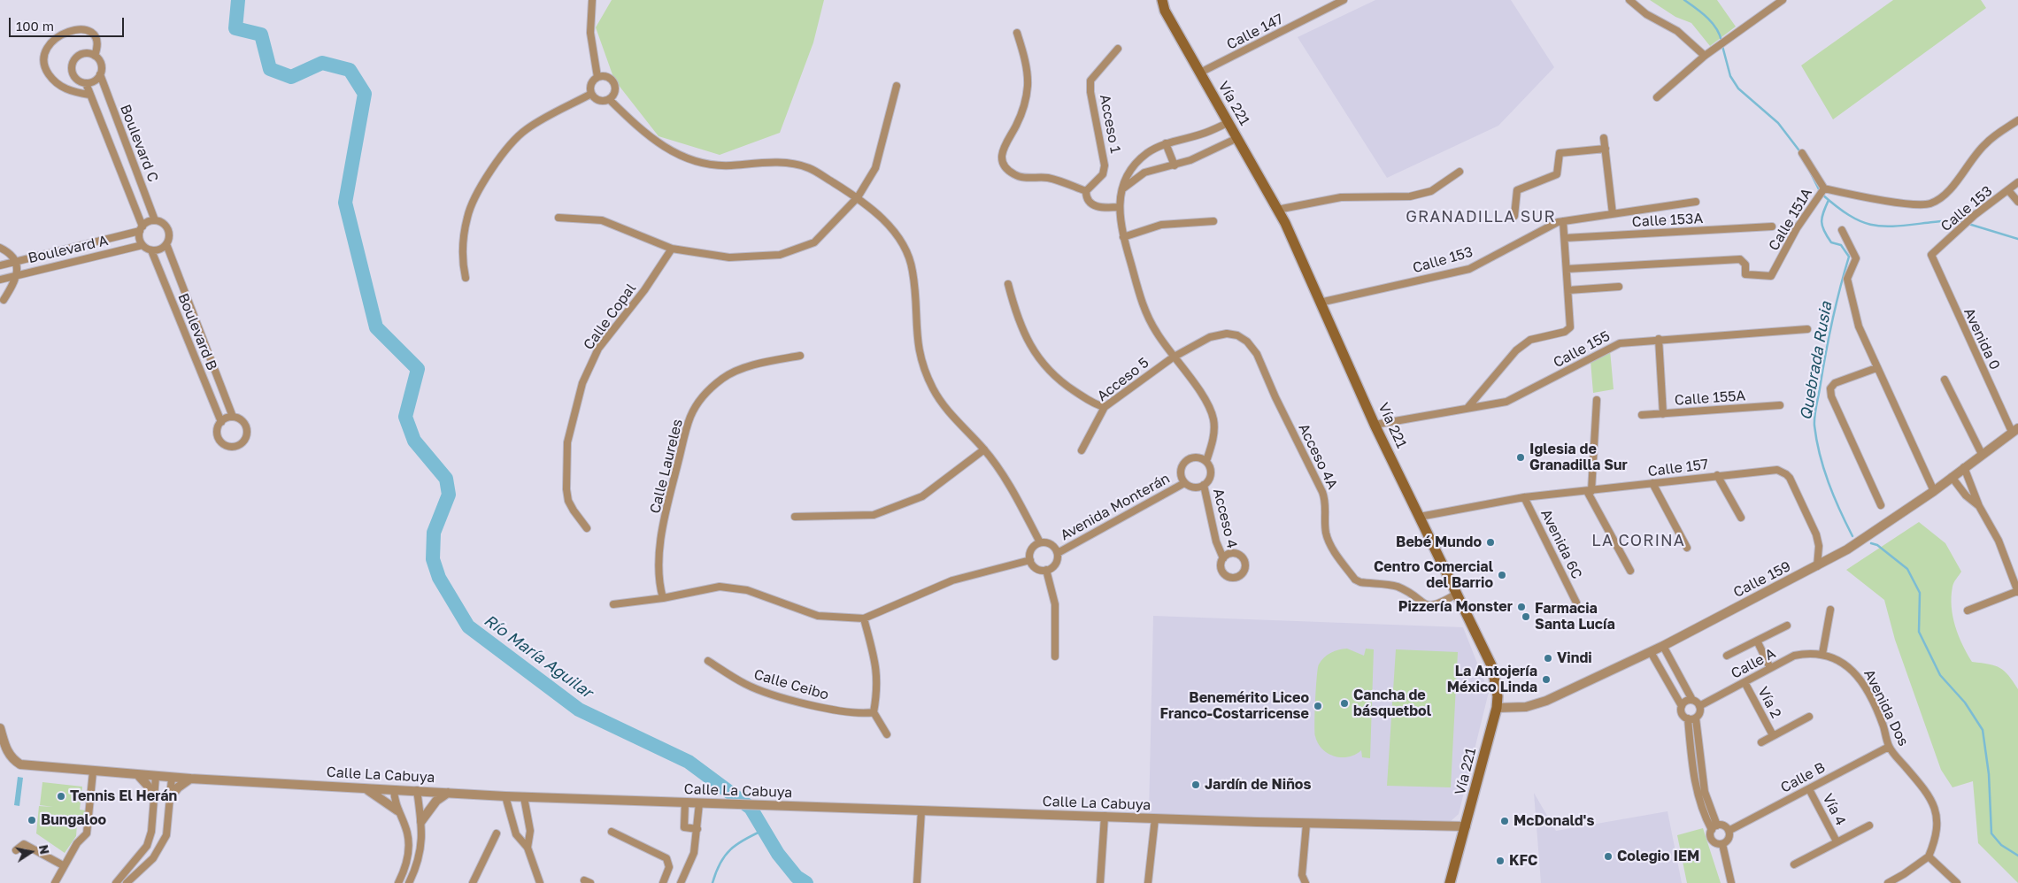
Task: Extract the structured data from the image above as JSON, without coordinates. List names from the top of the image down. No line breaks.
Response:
{"streets":{"main road":["Vía 221"],"street":["Calle 147","Acceso 1","Boulevard C","Calle 153","Calle 151A","Calle 153A","Boulevard A","Calle Copal","Boulevard B","Avenida 0","Calle 155","Acceso 5","Calle 155A","Acceso 4A","Calle Laureles","Calle 157","Avenida Monterán","Acceso 4","Avenida 6C","Calle 159","Calle A","Calle Ceibo","Vía 2","Avenida Dos","Calle La Cabuya","Calle B","Vía 4"]},"crossings":[["Calle 147","Vía 221"],["Vía 221","Calle 153"],["Vía 221","Calle 155"],["Vía 221","Acceso 4A"],["Vía 221","Calle 157"],["Vía 221","Calle 159"],["Vía 221","Calle La Cabuya"],["Boulevard C","Boulevard A"],["Boulevard C","Boulevard B"],["Calle 153","Avenida 0"],["Boulevard A","Boulevard B"],["Avenida 0","Calle 159"],["Acceso 5","Acceso 4A"],["Calle 157","Avenida 6C"],["Calle 157","Calle 159"],["Avenida Monterán","Acceso 4"],["Calle A","Vía 2"],["Calle A","Avenida Dos"],["Avenida Dos","Calle B"],["Calle B","Vía 4"]],"districts":["GRANADILLA SUR","LA CORINA"],"water":["Quebrada Rusia","Río María Aguilar"],"places":["Iglesia de Granadilla Sur","Bebé Mundo","Centro Comercial del Barrio","Pizzería Monster","Farmacia Santa Lucía","Vindi","La Antojería México Linda","Cancha de básquetbol","Benemérito Liceo Franco-Costarricense","Jardín de Niños","Tennis El Herán","Bungaloo","McDonald's","Colegio IEM","KFC"],"scale_bar":"100 m","north":"right"}
